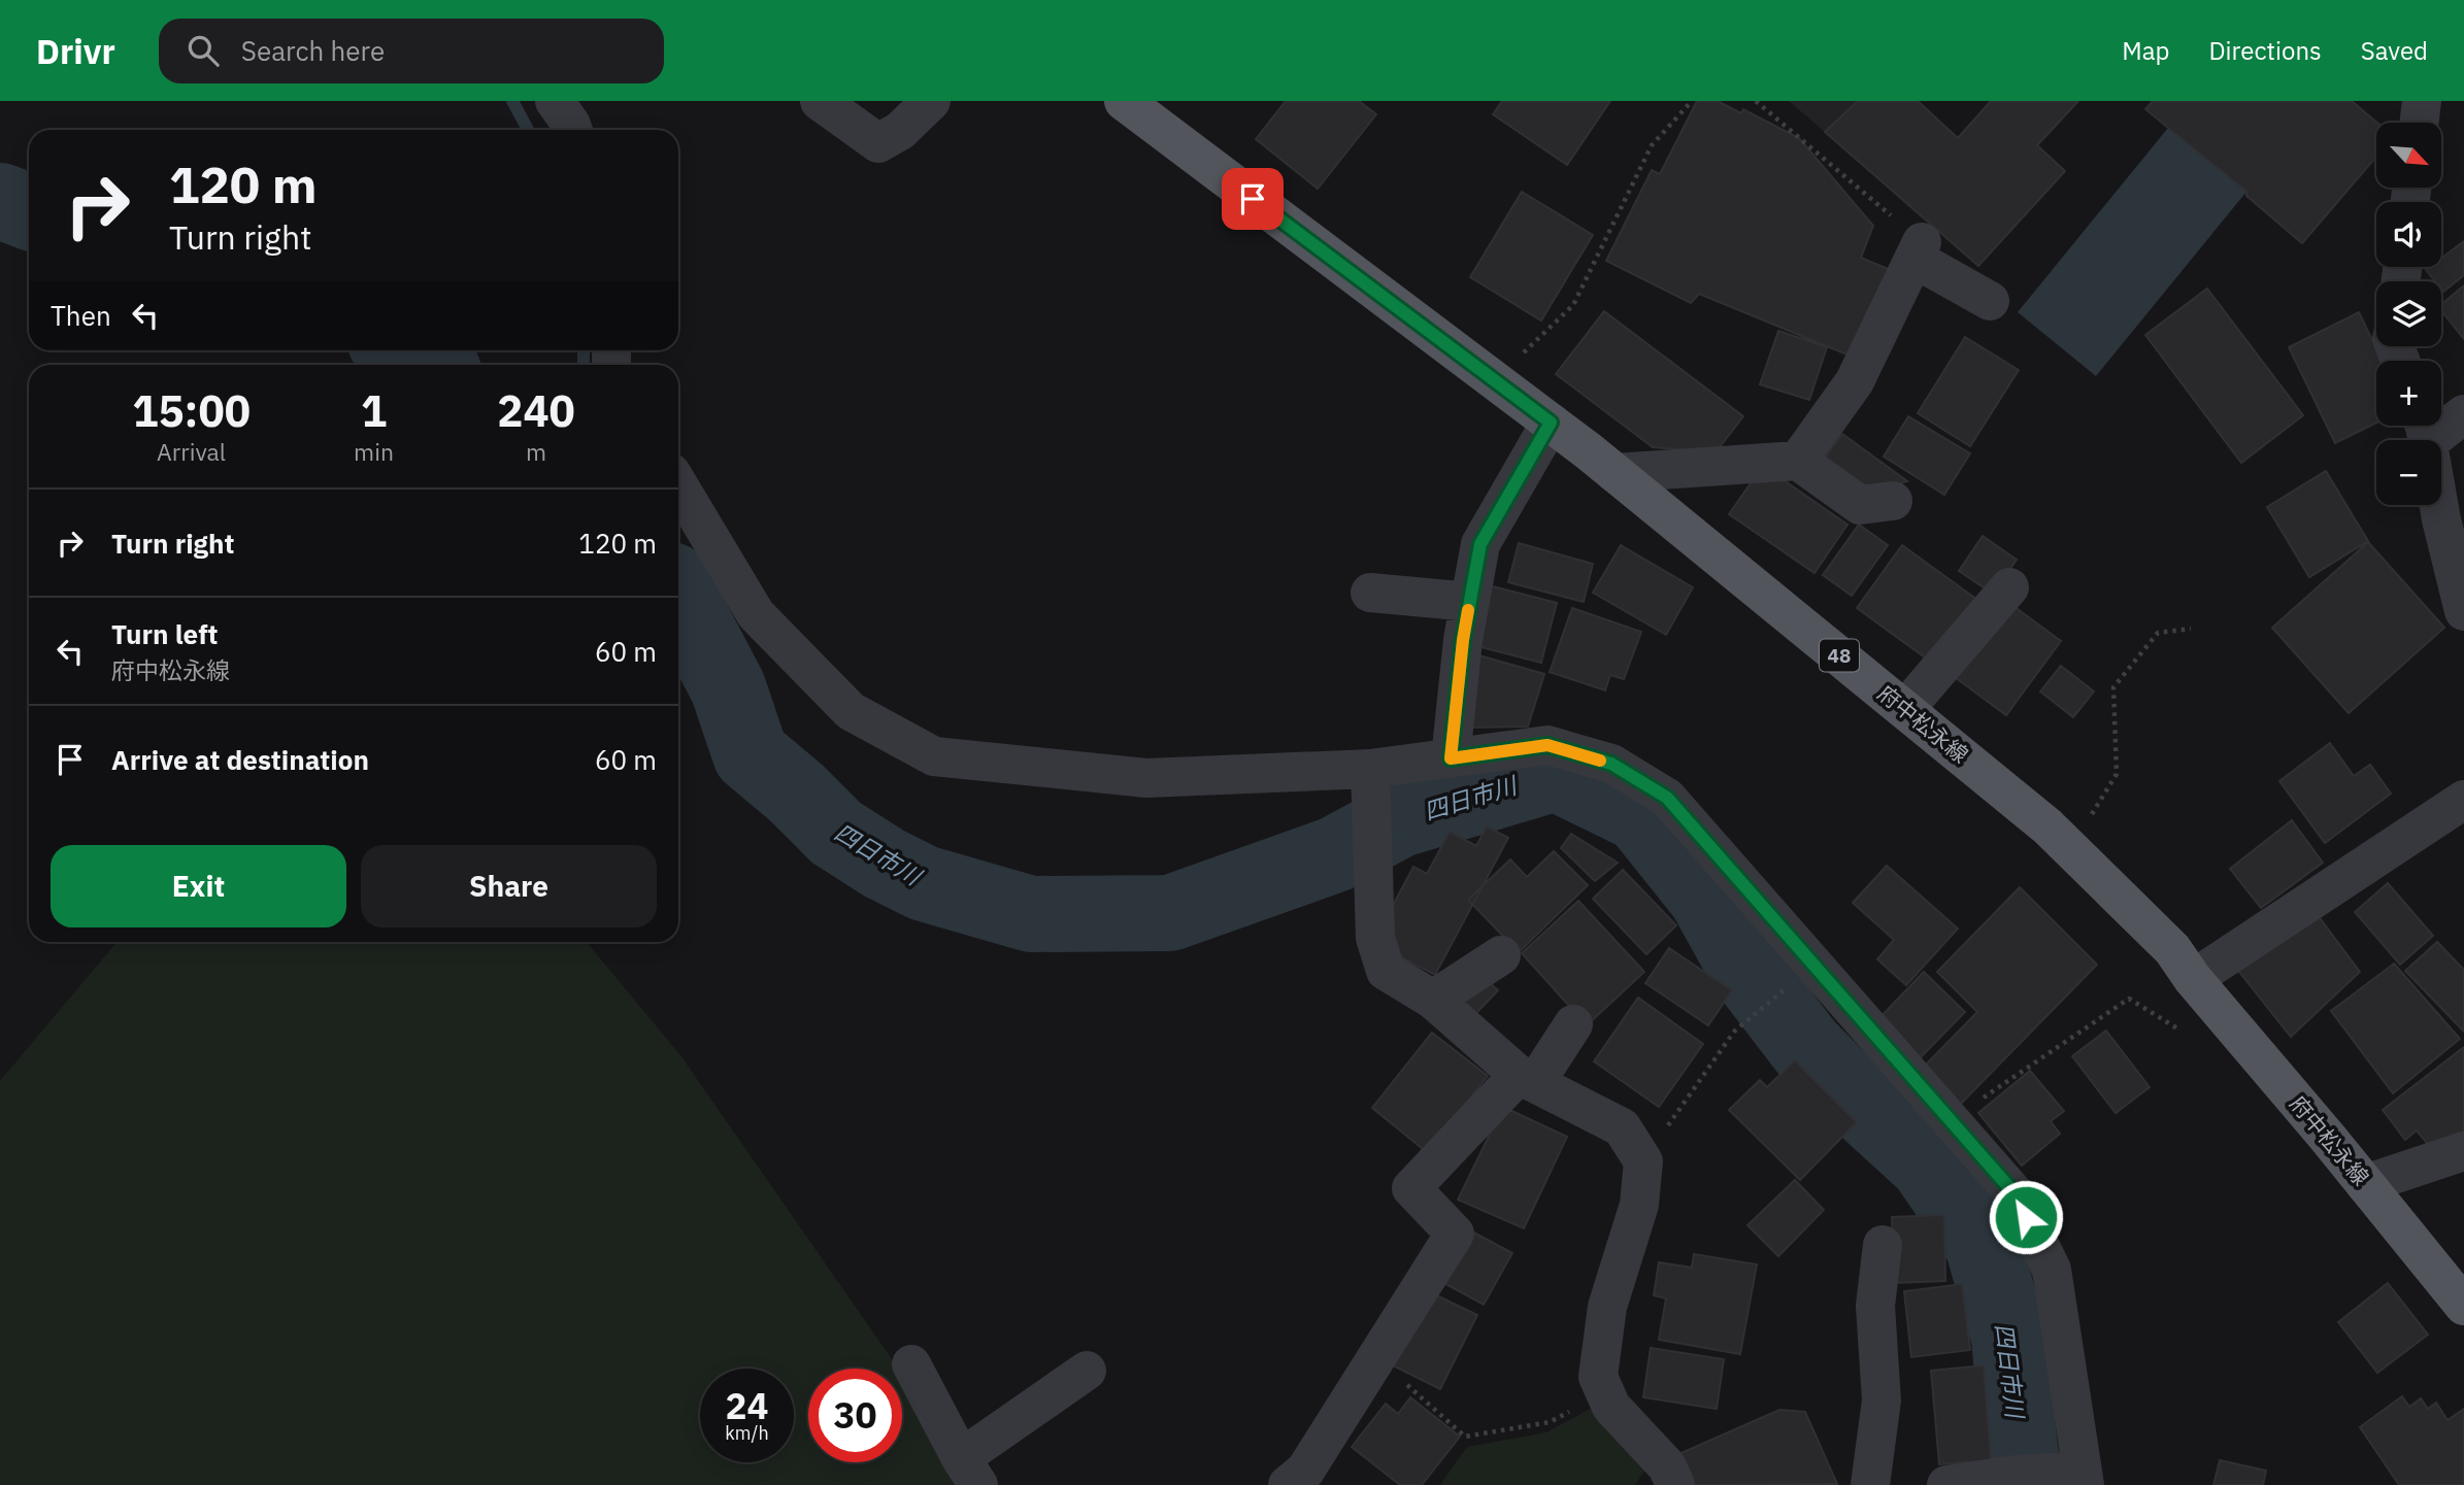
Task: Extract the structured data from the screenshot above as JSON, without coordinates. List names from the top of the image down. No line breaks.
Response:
{"streets":{"main road":["48","府中松永線"]},"water":["四日市川"],"north":"bottom right","page":{"header":"Drivr","search":"Search here","nav":["Map","Directions","Saved"],"map_buttons":["+","−"],"turn":["120 m","Turn right"],"then":"Then","eta":["15:00","Arrival","1","min","240","m"],"list":[{"name":"Turn right","value":"120 m"},{"name":"Turn left","note":"府中松永線","value":"60 m"},{"name":"Arrive at destination","value":"60 m"}],"buttons":["Exit","Share"],"speed":"24 km/h","limit":"30"}}
